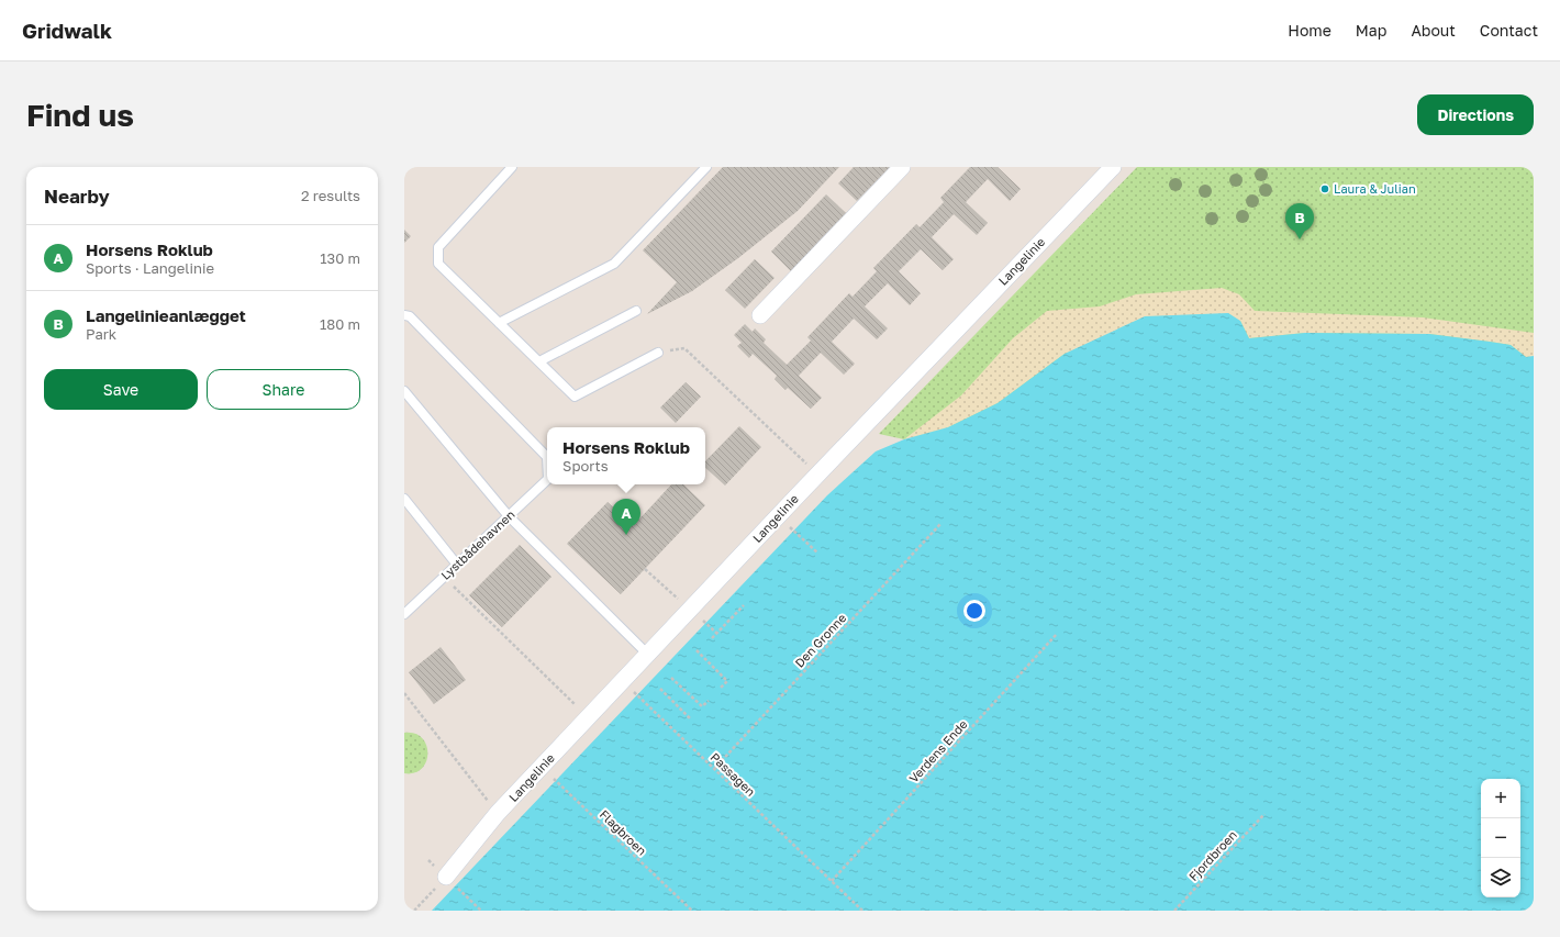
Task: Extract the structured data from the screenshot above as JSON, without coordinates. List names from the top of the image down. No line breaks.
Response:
{"streets":{"street":["Langelinie"],"lane":["Lystbådehavnen"],"path":["Den Gronne","Verdens Ende","Passagen","Flagbroen","Fjordbroen"]},"crossings":[["Langelinie","Passagen"],["Langelinie","Flagbroen"],["Den Gronne","Passagen"],["Verdens Ende","Passagen"]],"places":["Laura & Julian"],"page":{"header":"Gridwalk","nav":["Home","Map","About","Contact"],"buttons":["Directions",["Save","Share"]],"title":"Find us","heading":["Nearby","2 results"],"pins":["B","A"],"list":[{"mark":"A","name":"Horsens Roklub","note":"Sports · Langelinie","value":"130 m"},{"mark":"B","name":"Langelinieanlægget","note":"Park","value":"180 m"}],"popup":["Horsens Roklub","Sports"],"map_buttons":["+","−"]}}
